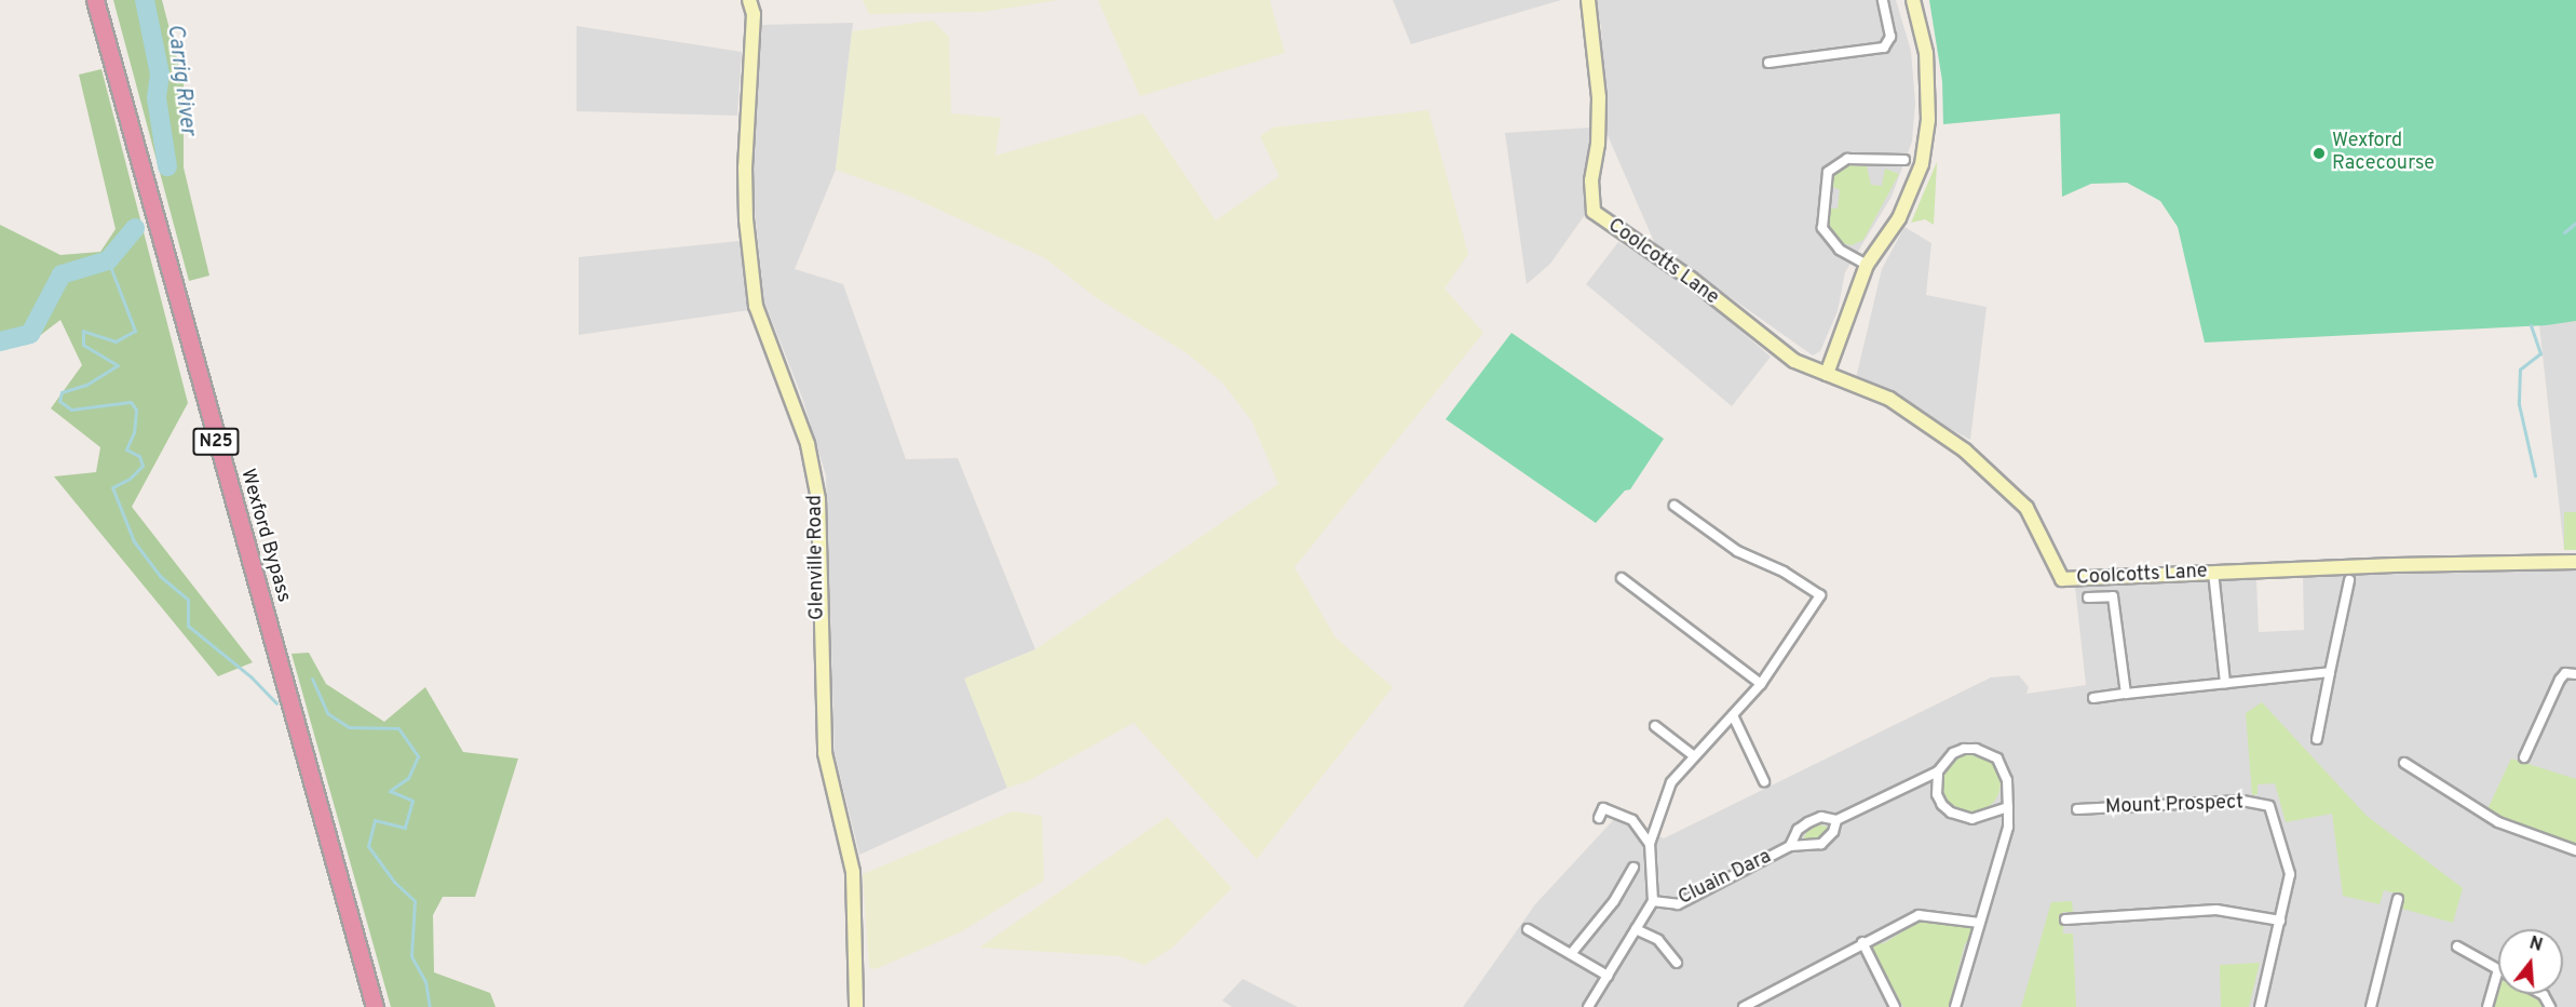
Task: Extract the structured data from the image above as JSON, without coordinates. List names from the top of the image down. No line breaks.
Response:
{"streets":{"highway":["N25","Wexford Bypass"],"street":["Coolcotts Lane","Glenville Road","Mount Prospect","Cluain Dara"]},"water":["Carrig River"],"places":["Wexford Racecourse"],"north":"top"}
